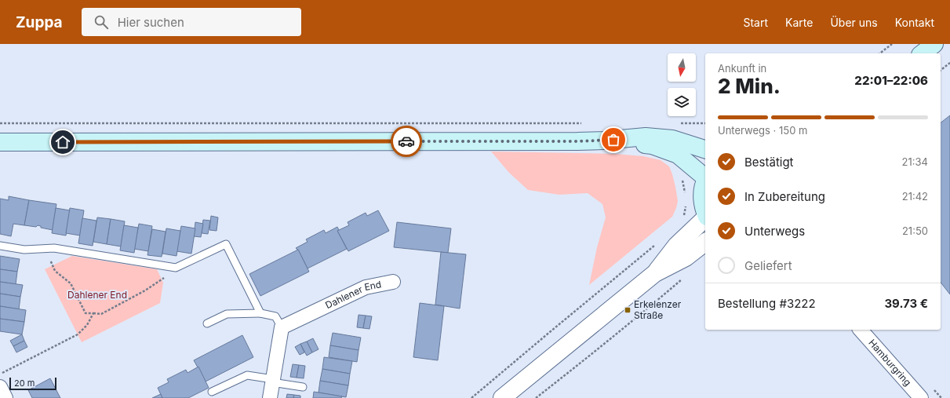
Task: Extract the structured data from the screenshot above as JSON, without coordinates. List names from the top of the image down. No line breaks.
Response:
{"streets":{"street":["Dahlener End","Hamburgring"]},"parks":["Dahlener End"],"places":{"transit":["Erkelenzer Straße"]},"scale_bar":"20 m","north":"bottom","page":{"header":"Zuppa","search":"Hier suchen","nav":["Start","Karte","Über uns","Kontakt"],"heading":["2 Min.","Ankunft in","22:01–22:06"],"panel":["Bestellung #3222","39.73 €"],"bar":"Unterwegs · 150 m","list":[["Bestätigt","21:34"],["In Zubereitung","21:42"],["Unterwegs","21:50"],"Geliefert"],"scale":"20 m"}}
